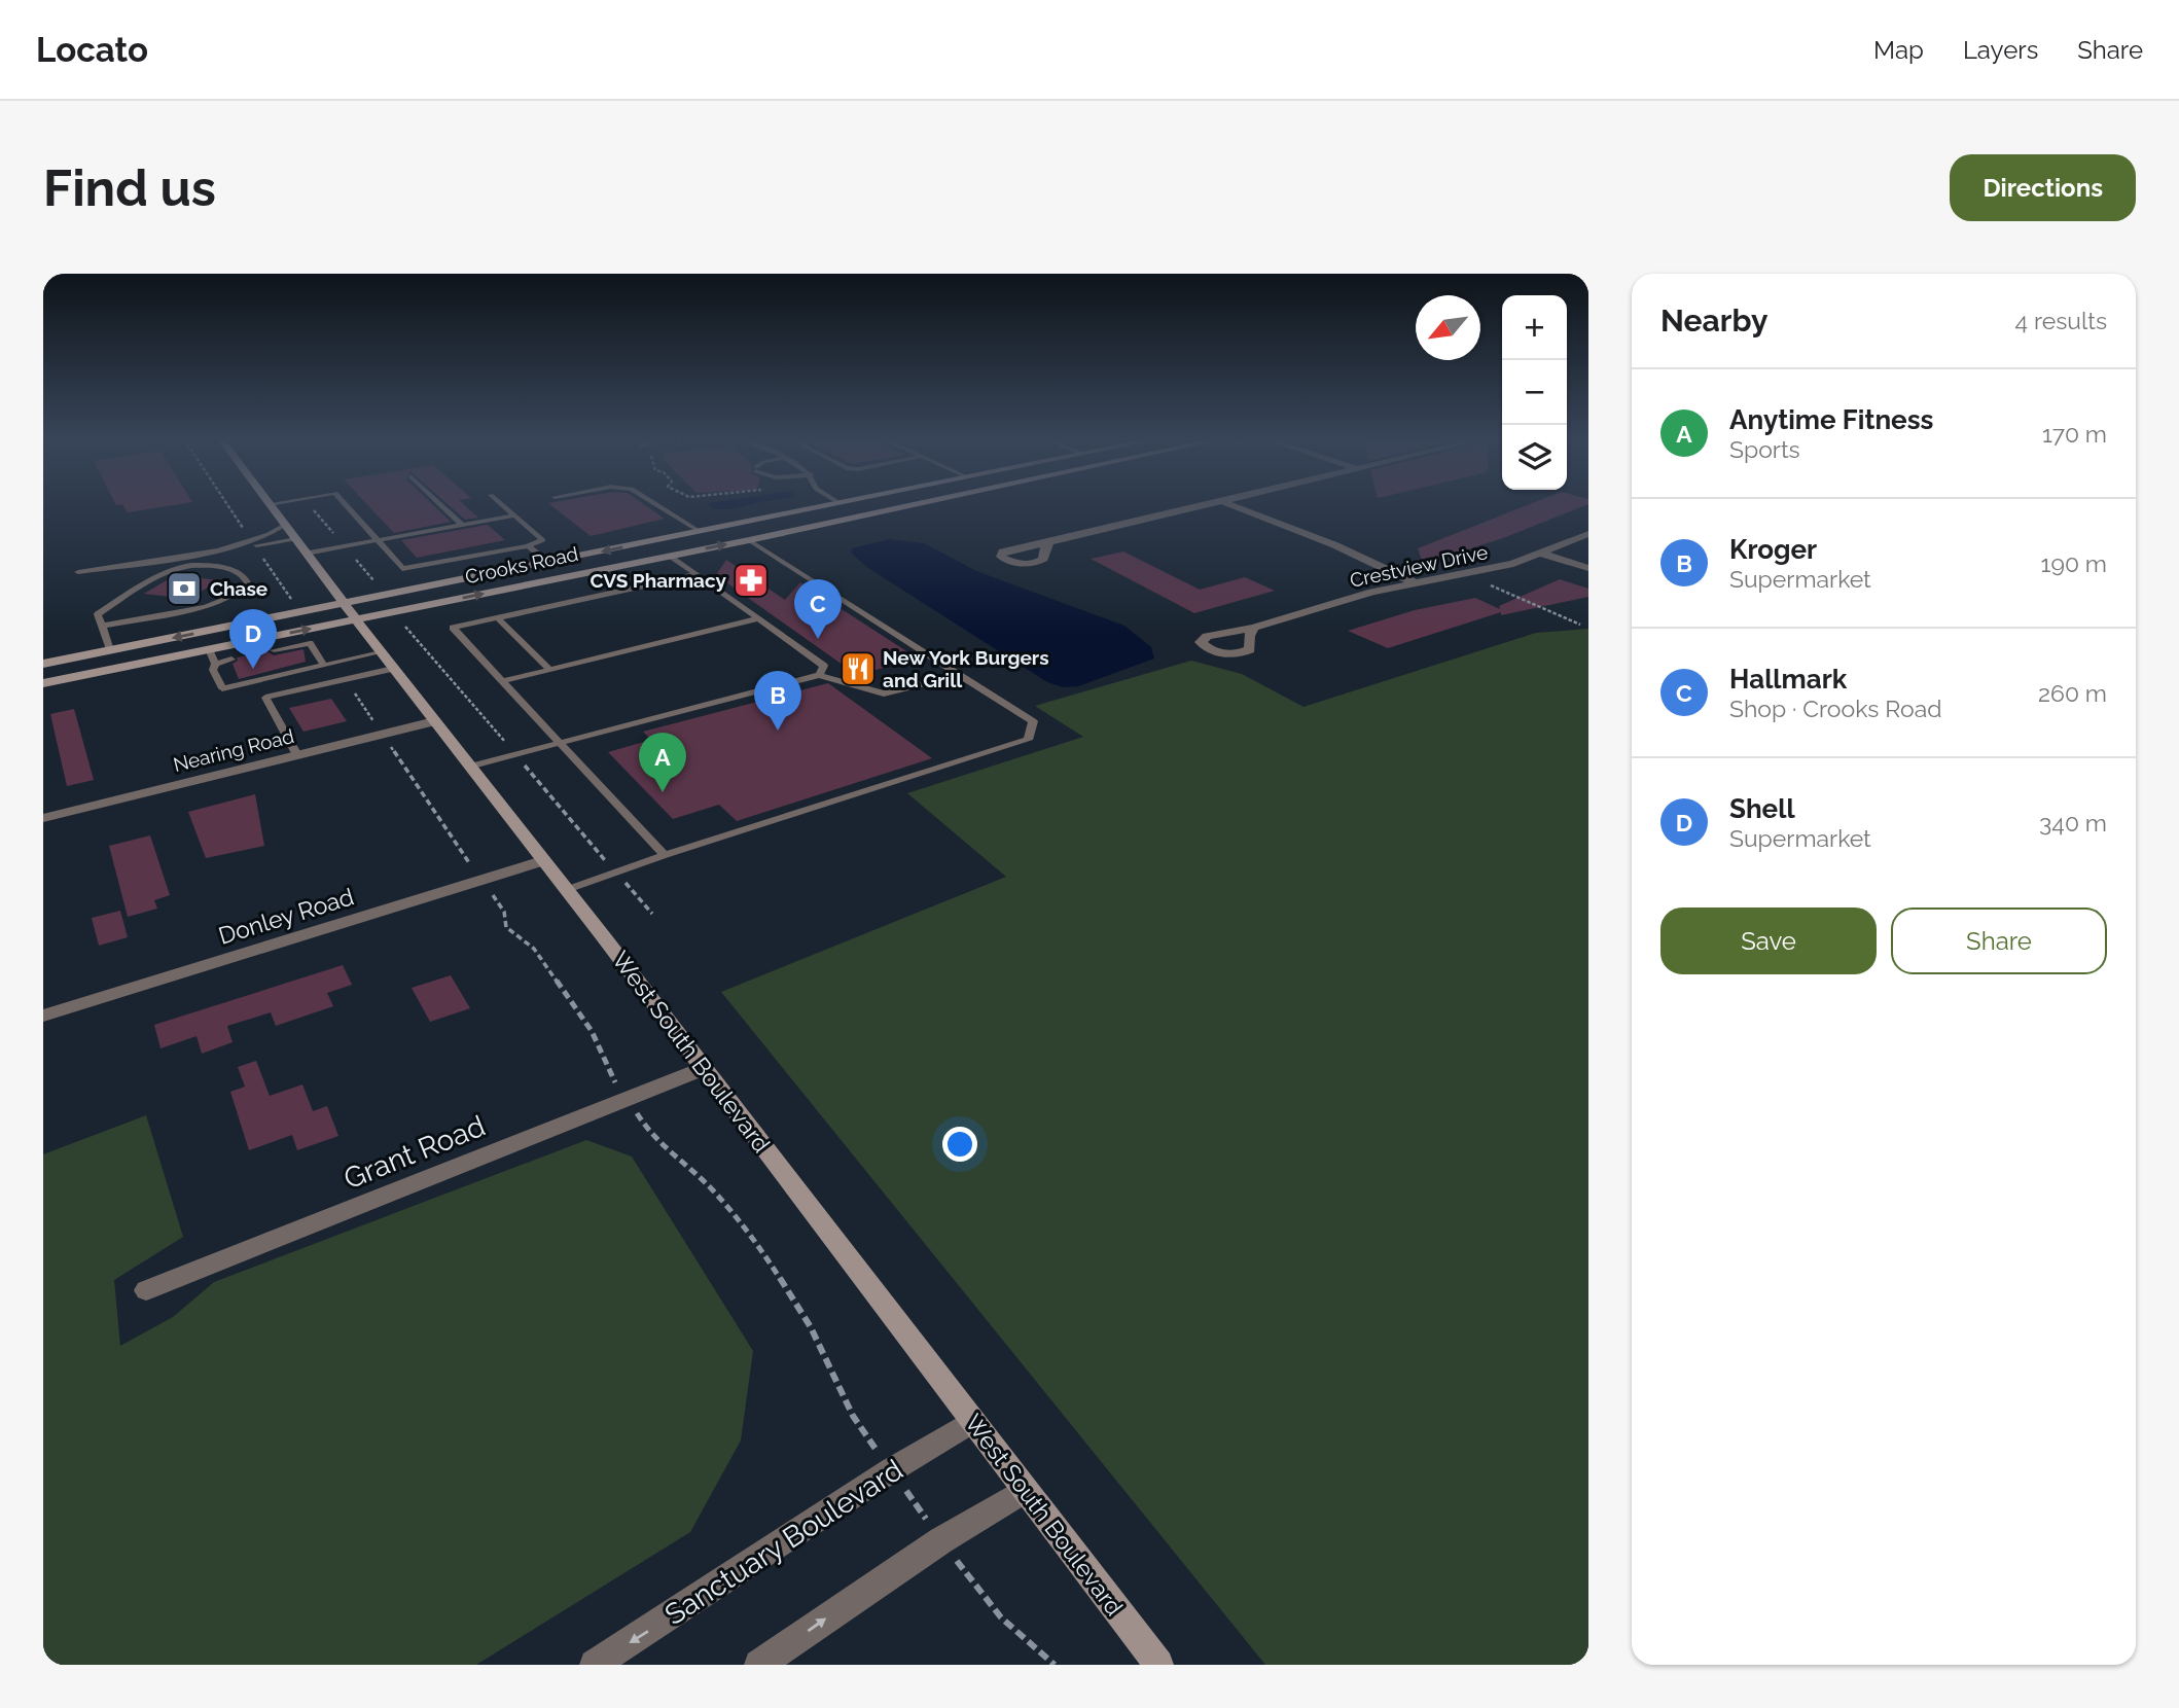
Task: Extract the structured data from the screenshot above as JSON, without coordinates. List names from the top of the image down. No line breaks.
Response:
{"streets":{"main road":["Crooks Road","West South Boulevard"],"street":["Crestview Drive","Nearing Road","Donley Road","Grant Road","Sanctuary Boulevard"]},"crossings":[["Crooks Road","West South Boulevard"],["Nearing Road","West South Boulevard"],["Donley Road","West South Boulevard"],["West South Boulevard","Grant Road"],["West South Boulevard","Sanctuary Boulevard"]],"places":{"pharmacy":["CVS Pharmacy"],"bank":["Chase"],"restaurant":["New York Burgers and Grill"]},"north":"bottom left","page":{"header":"Locato","nav":["Map","Layers","Share"],"buttons":["Directions",["Save","Share"]],"title":"Find us","heading":["Nearby","4 results"],"map_buttons":["+","−"],"list":[{"mark":"A","name":"Anytime Fitness","note":"Sports","value":"170 m"},{"mark":"B","name":"Kroger","note":"Supermarket","value":"190 m"},{"mark":"C","name":"Hallmark","note":"Shop · Crooks Road","value":"260 m"},{"mark":"D","name":"Shell","note":"Supermarket","value":"340 m"}],"pins":["C","D","B","A"]}}
